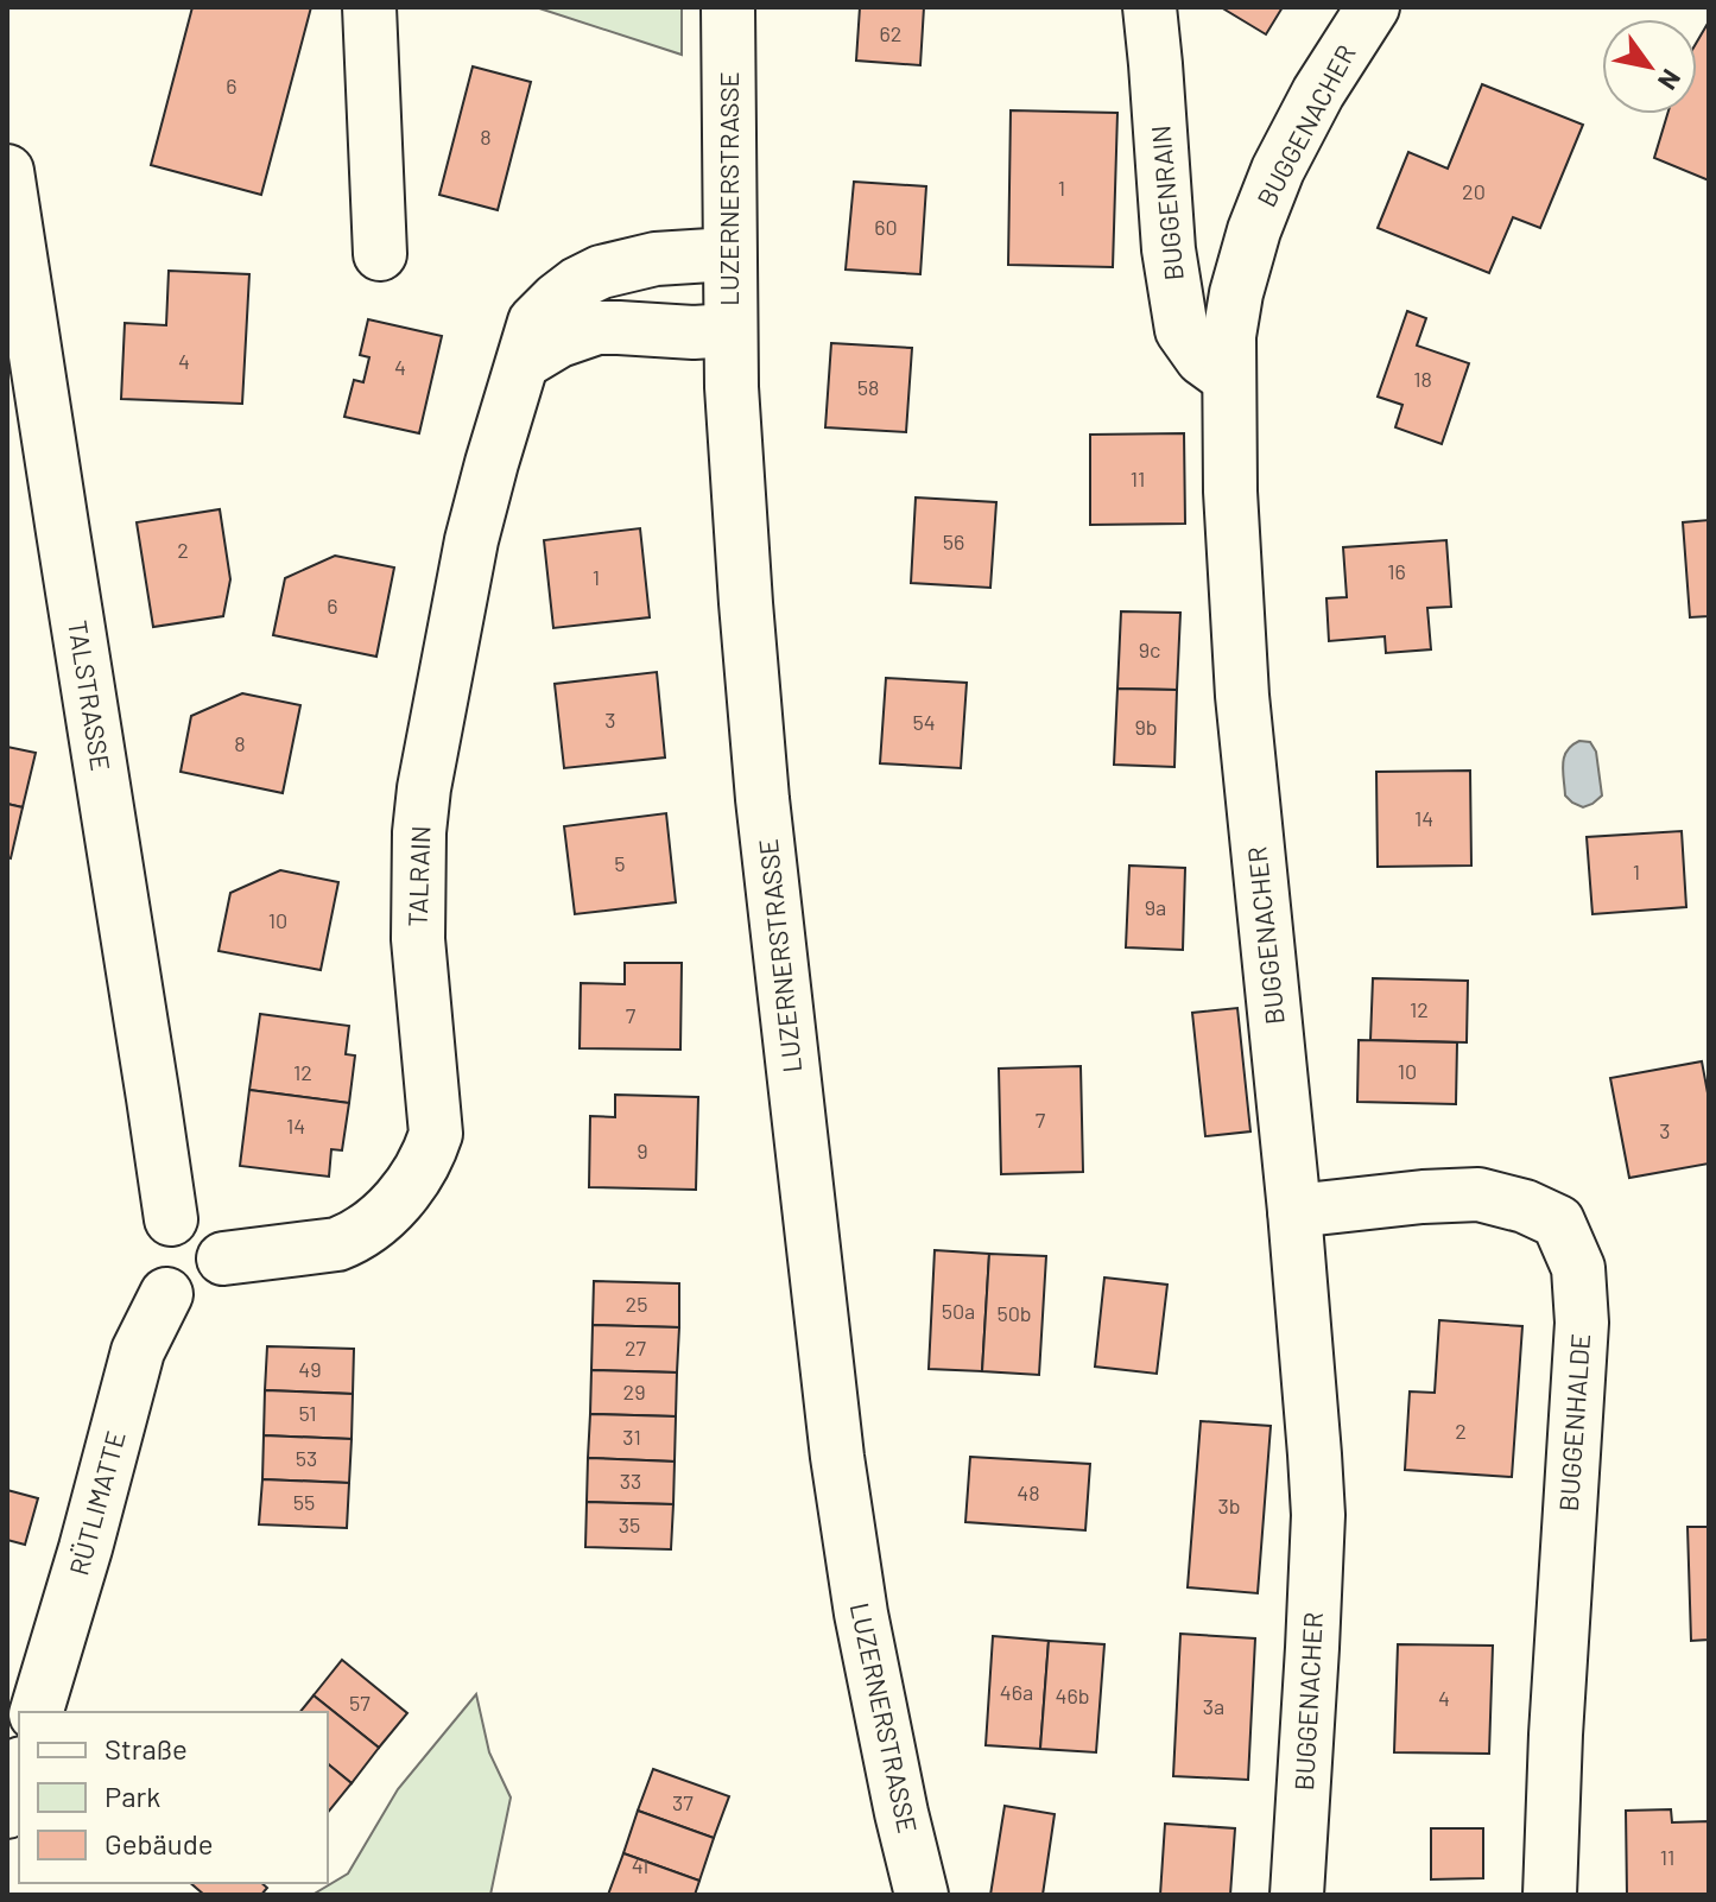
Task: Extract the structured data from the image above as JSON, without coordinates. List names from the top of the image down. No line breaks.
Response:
{"streets":{"street":["BUGGENACHER","LUZERNERSTRASSE","BUGGENRAIN","TALSTRASSE","TALRAIN","BUGGENHALDE","RÜTLIMATTE"]},"crossings":[["BUGGENACHER","BUGGENRAIN"],["BUGGENACHER","BUGGENHALDE"],["LUZERNERSTRASSE","TALRAIN"],["TALSTRASSE","TALRAIN"],["TALSTRASSE","RÜTLIMATTE"],["TALRAIN","RÜTLIMATTE"]],"house_numbers":["62","6","8","1","20","60","4","4","18","58","11","56","2","16","1","6","9c","3","54","9b","8","14","5","1","9a","10","12","7","10","12","7","14","3","9","25","50a","50b","27","49","29","51","2","31","53","33","48","55","3b","35","46a","46b","4","57","3a","37","11","41"],"legend":["Straße","Park","Gebäude"],"north":"bottom right"}
